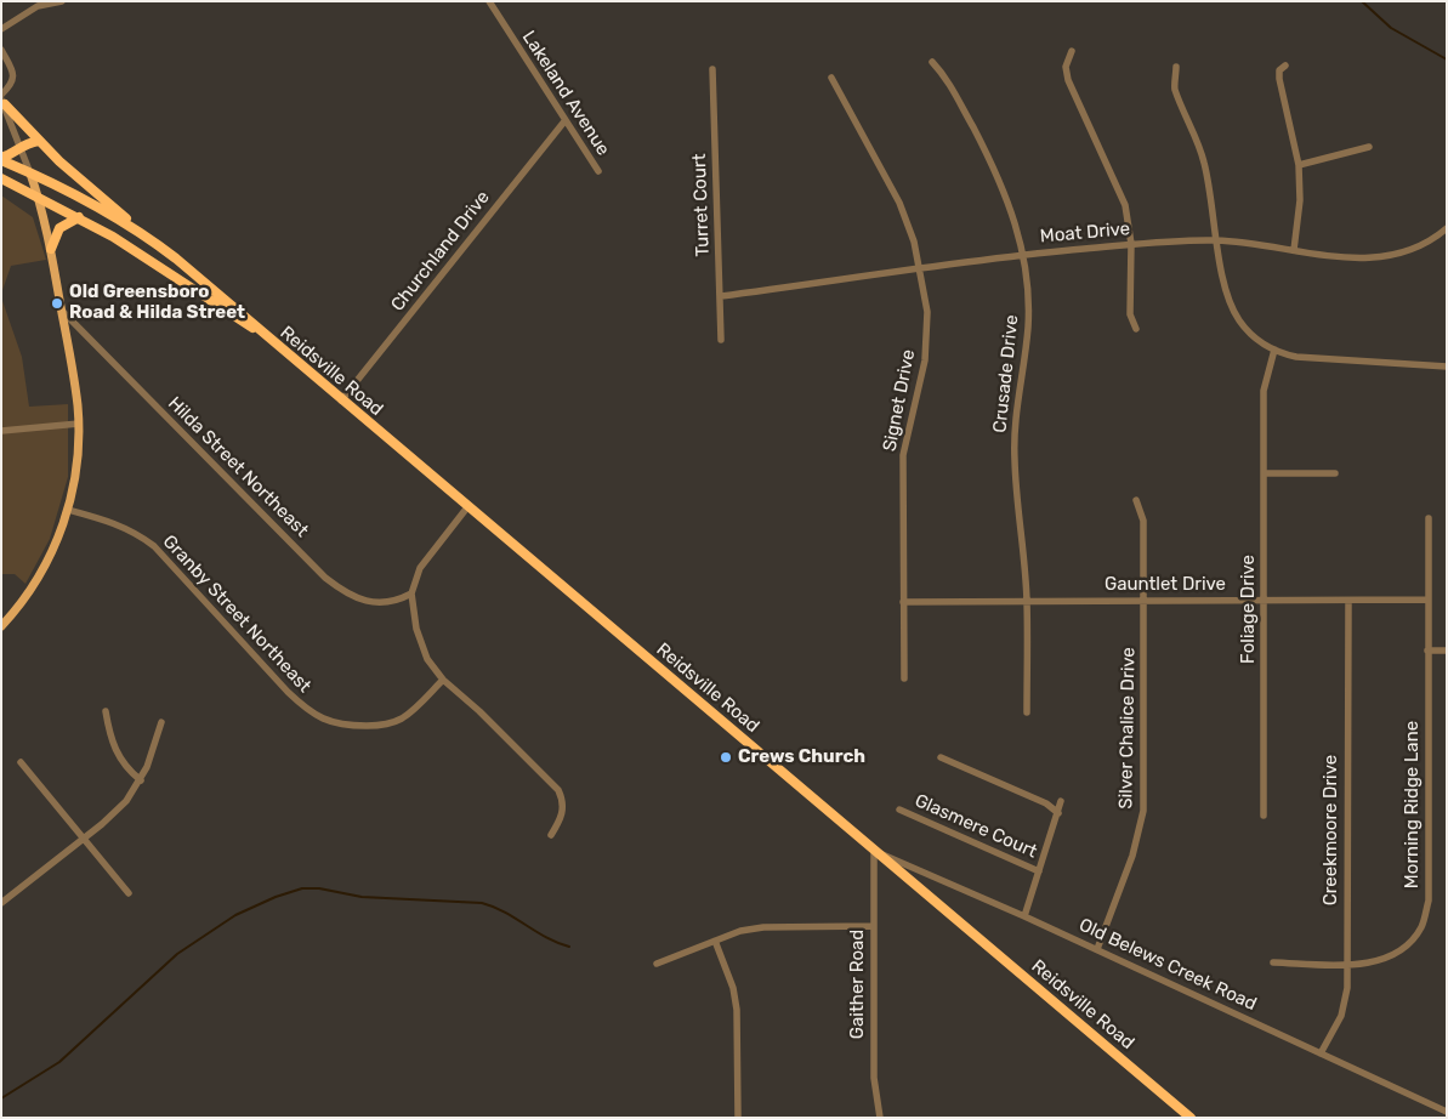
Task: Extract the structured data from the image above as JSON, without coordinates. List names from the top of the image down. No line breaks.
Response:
{"streets":{"highway":["Reidsville Road"],"street":["Lakeland Avenue","Turret Court","Moat Drive","Churchland Drive","Crusade Drive","Signet Drive","Hilda Street Northeast","Gauntlet Drive","Foliage Drive","Granby Street Northeast","Silver Chalice Drive","Morning Ridge Lane","Glasmere Court","Creekmoore Drive","Old Belews Creek Road","Gaither Road"]},"crossings":[["Lakeland Avenue","Churchland Drive"],["Turret Court","Moat Drive"],["Moat Drive","Crusade Drive"],["Moat Drive","Signet Drive"],["Churchland Drive","Reidsville Road"],["Reidsville Road","Old Belews Creek Road"],["Reidsville Road","Gaither Road"],["Crusade Drive","Gauntlet Drive"],["Signet Drive","Gauntlet Drive"],["Gauntlet Drive","Foliage Drive"],["Gauntlet Drive","Silver Chalice Drive"],["Gauntlet Drive","Morning Ridge Lane"],["Gauntlet Drive","Creekmoore Drive"],["Silver Chalice Drive","Old Belews Creek Road"],["Morning Ridge Lane","Creekmoore Drive"],["Creekmoore Drive","Old Belews Creek Road"],["Old Belews Creek Road","Gaither Road"]],"places":["Old Greensboro Road & Hilda Street","Crews Church"]}
